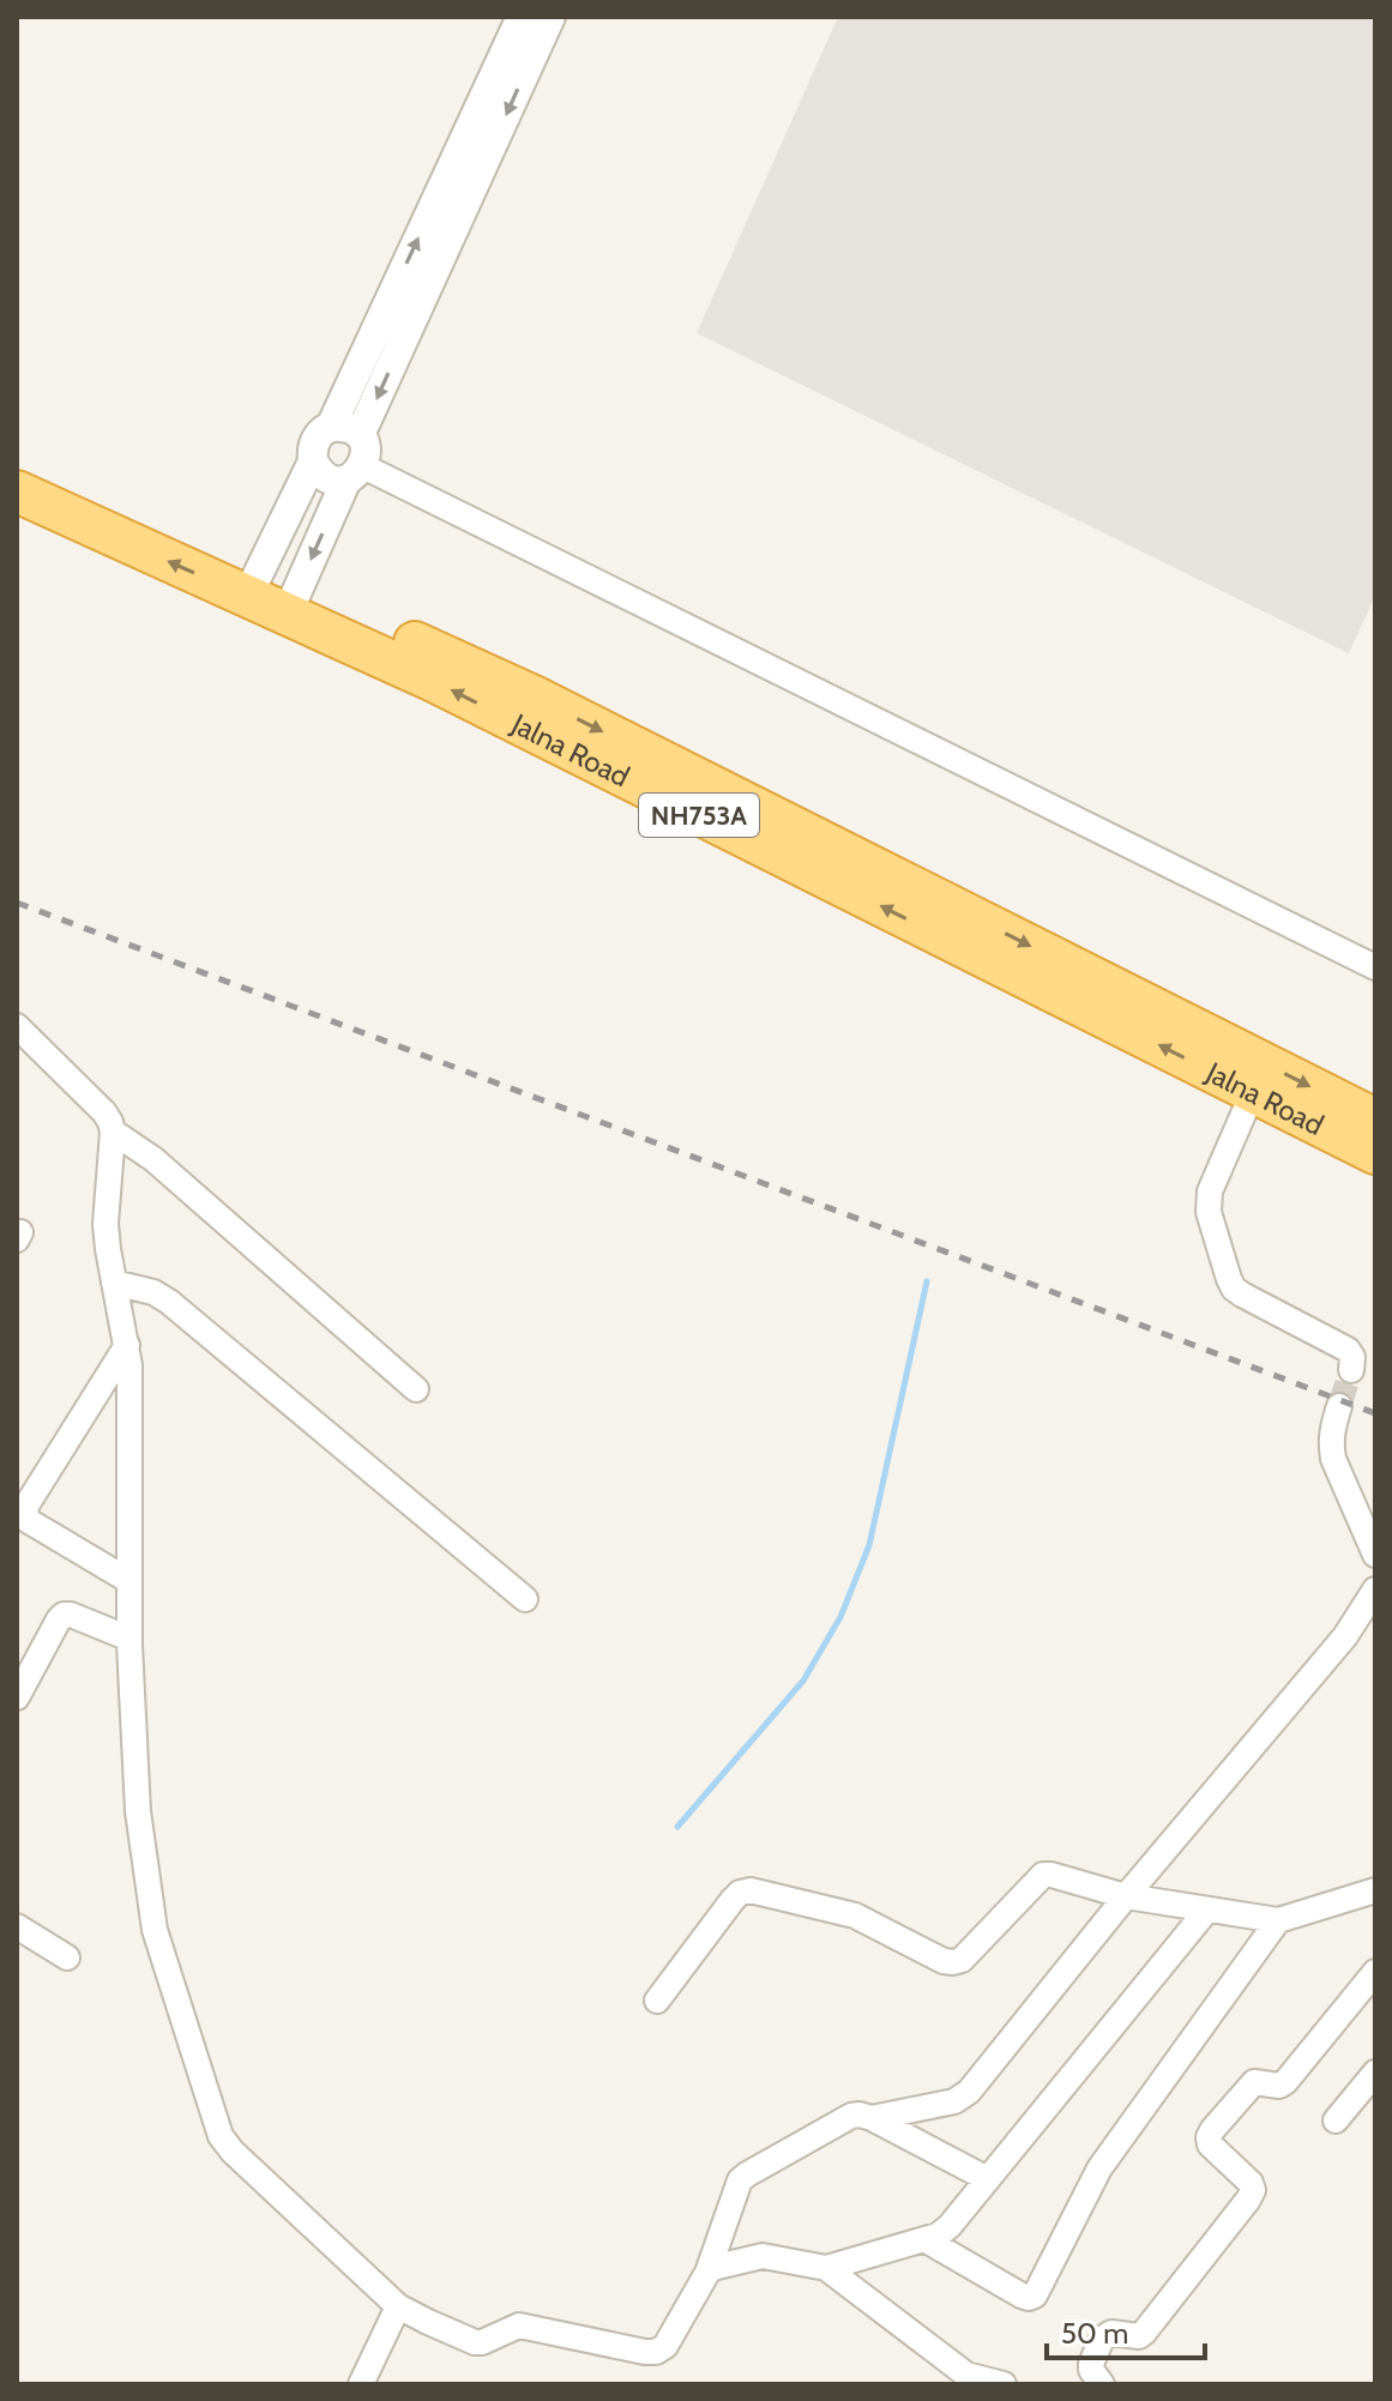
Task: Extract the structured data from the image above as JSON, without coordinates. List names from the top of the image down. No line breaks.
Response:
{"streets":{"highway":["Jalna Road","NH753A"]},"scale_bar":"50 m"}
